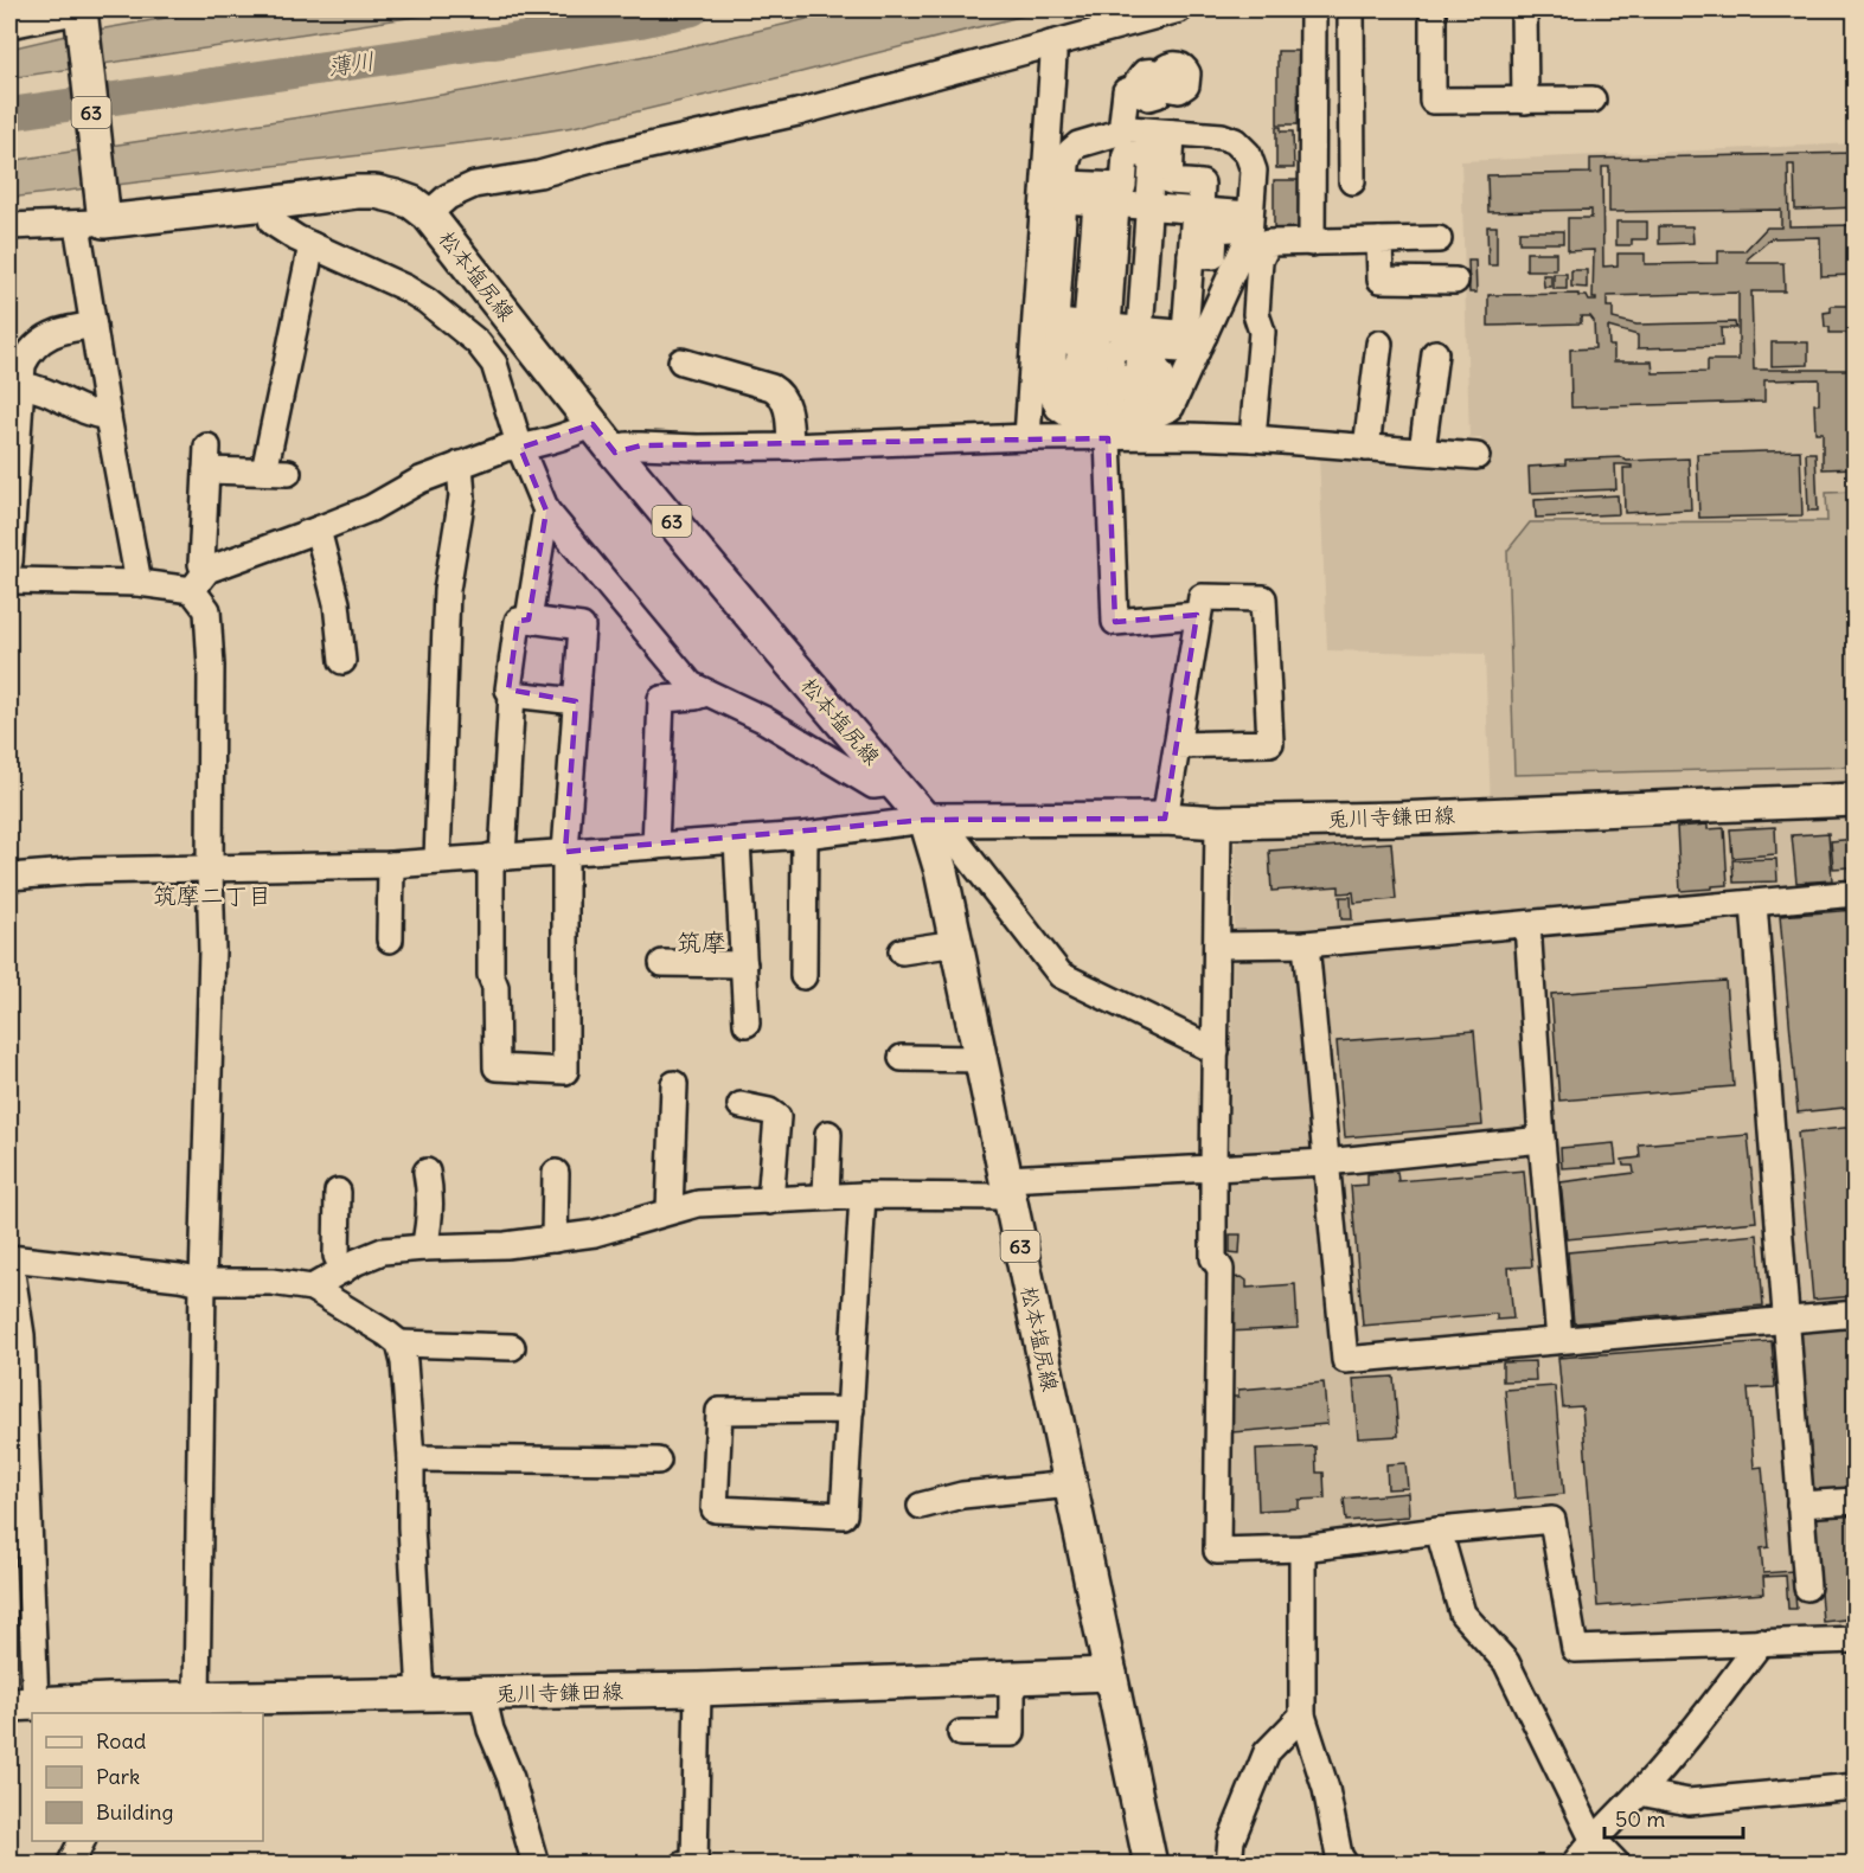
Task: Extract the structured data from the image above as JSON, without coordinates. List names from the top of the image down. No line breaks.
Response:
{"streets":{"main road":["63","松本塩尻線","兎川寺鎌田線"]},"crossings":[["63","松本塩尻線"],["松本塩尻線","兎川寺鎌田線"]],"districts":["筑摩二丁目","筑摩"],"water":["薄川"],"legend":["Road","Park","Building"],"scale_bar":"50 m"}
